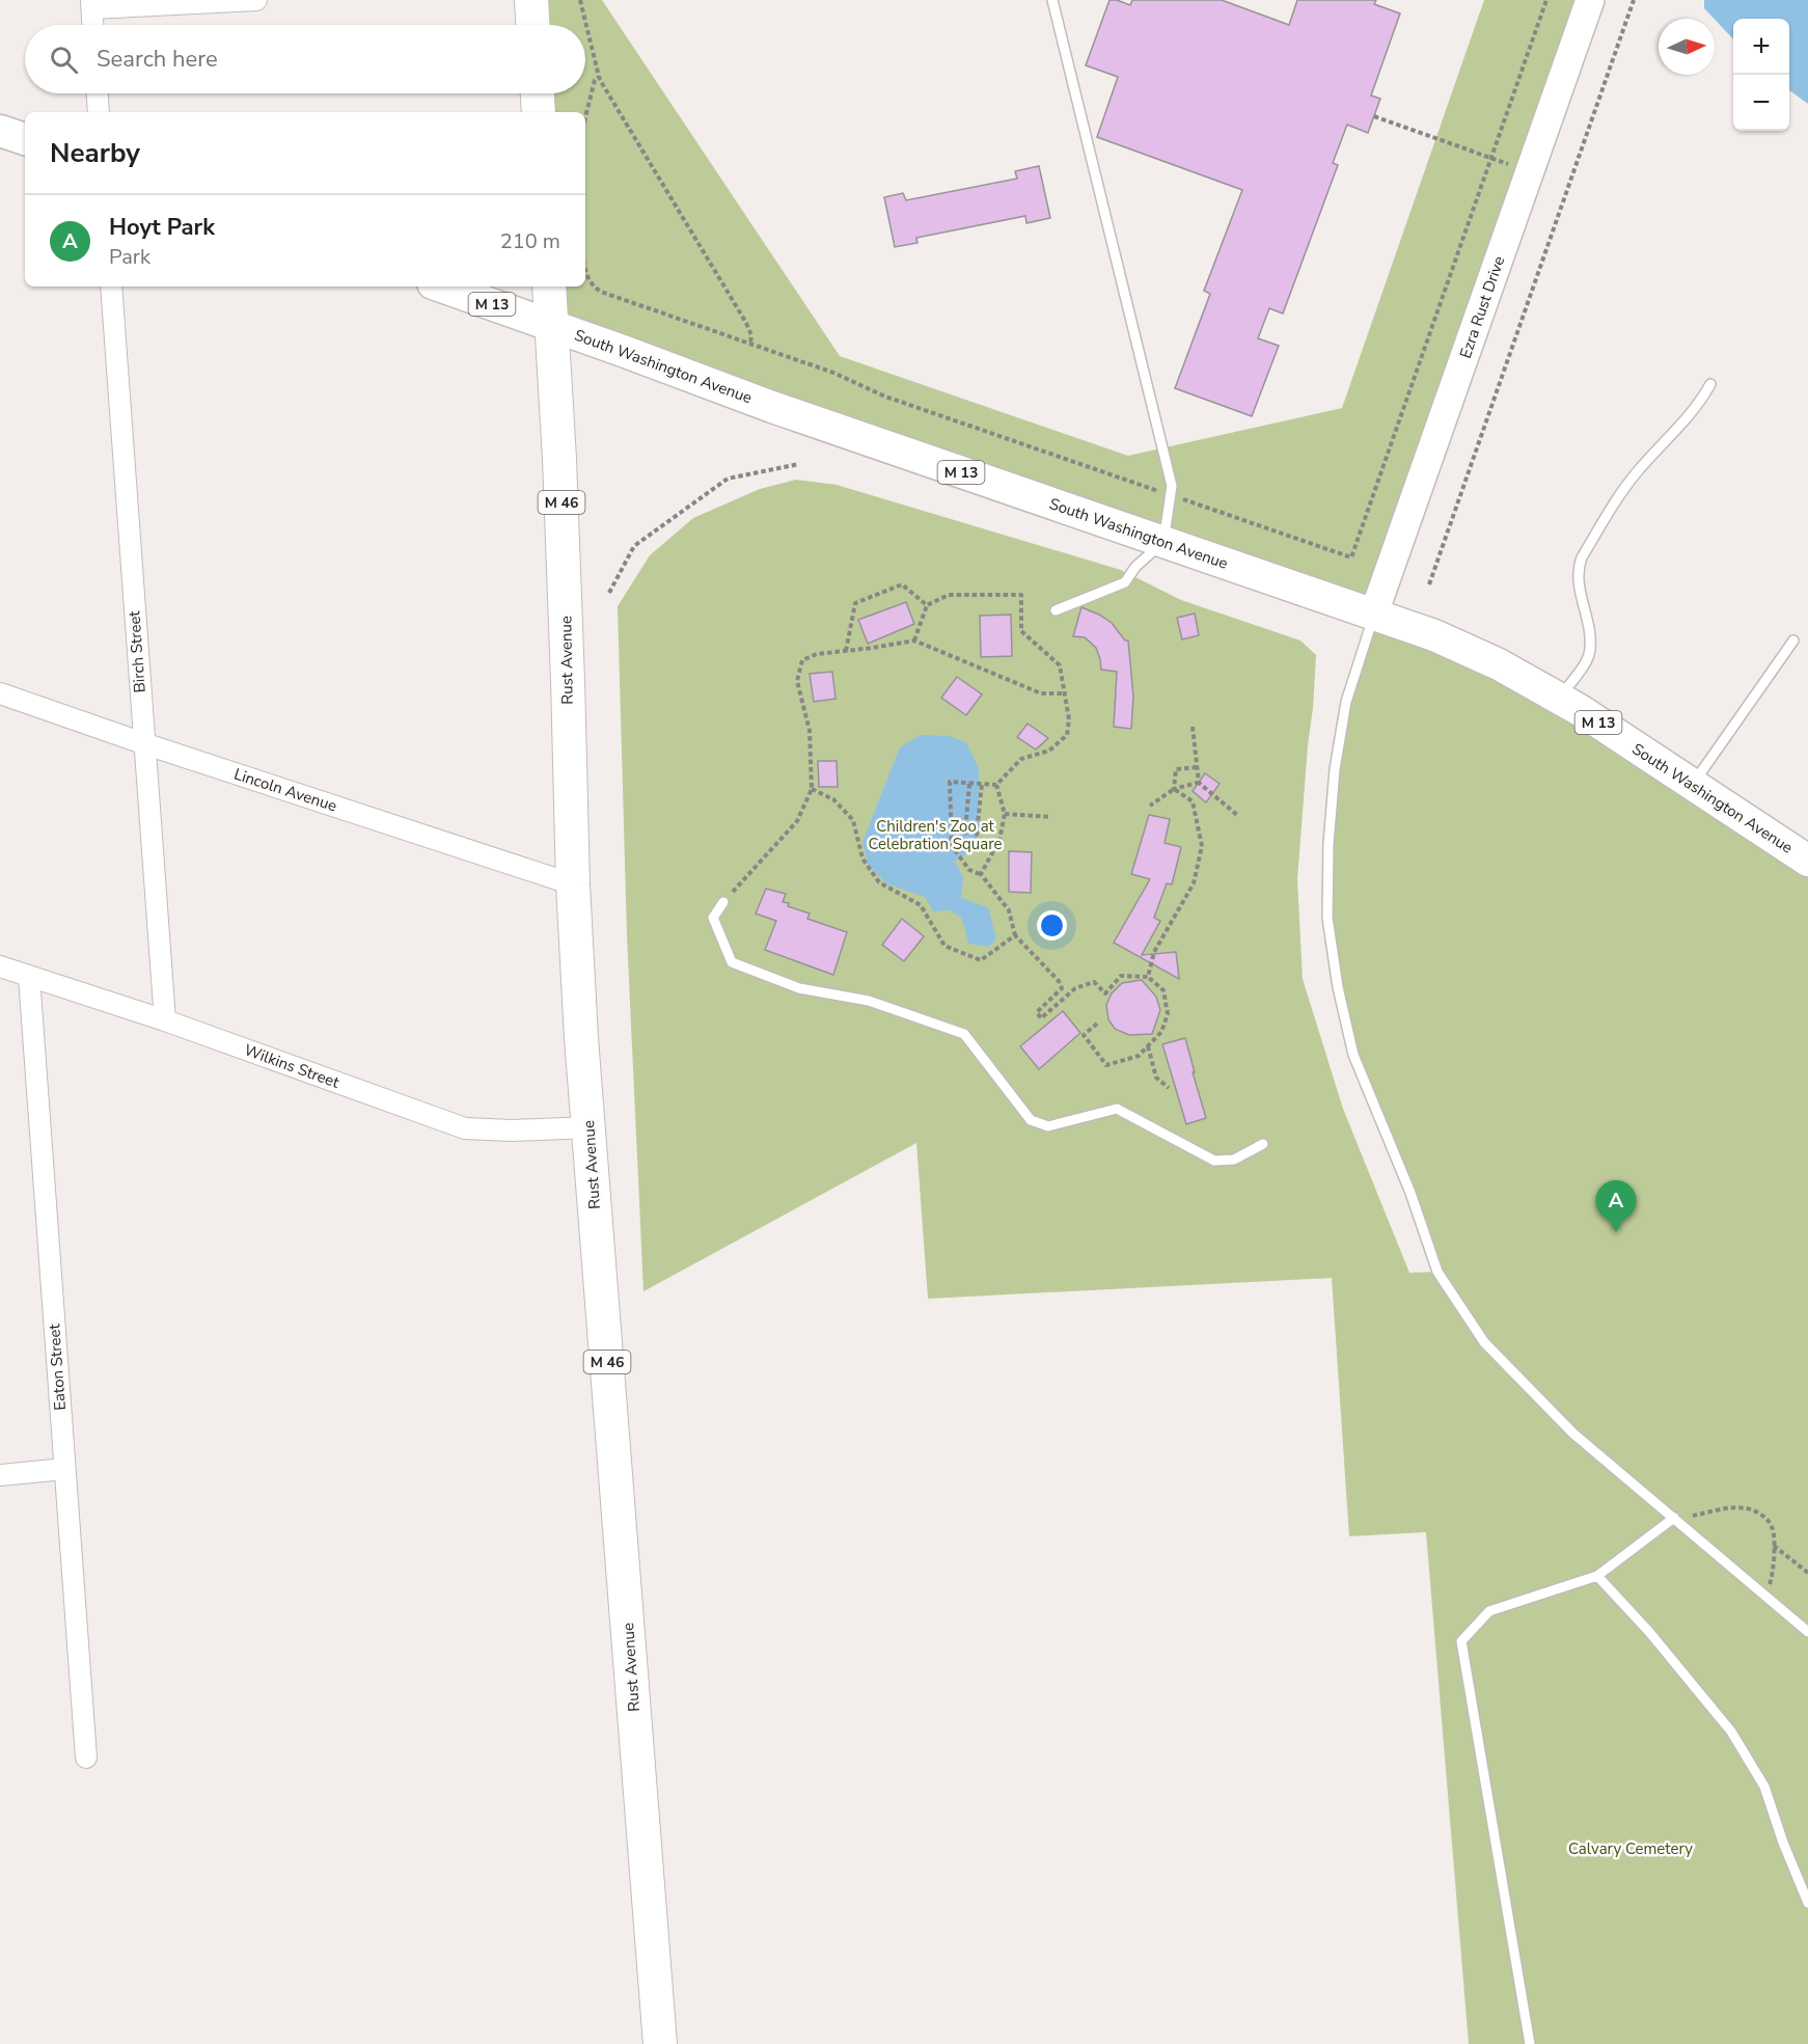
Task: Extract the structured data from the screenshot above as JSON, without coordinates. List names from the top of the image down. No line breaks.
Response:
{"streets":{"highway":["M 46","Rust Avenue"],"main road":["M 13","Ezra Rust Drive","South Washington Avenue"],"street":["Birch Street","Lincoln Avenue","Wilkins Street","Eaton Street"]},"crossings":[["Ezra Rust Drive","South Washington Avenue"],["South Washington Avenue","Rust Avenue"],["Birch Street","Lincoln Avenue"],["Birch Street","Wilkins Street"],["Rust Avenue","Lincoln Avenue"],["Rust Avenue","Wilkins Street"],["Wilkins Street","Eaton Street"]],"parks":["Children's Zoo at Celebration Square","Calvary Cemetery"],"north":"right","page":{"map_buttons":["+","−"],"search":"Search here","heading":"Nearby","list":[{"mark":"A","name":"Hoyt Park","note":"Park","value":"210 m"}],"pins":"A"}}
